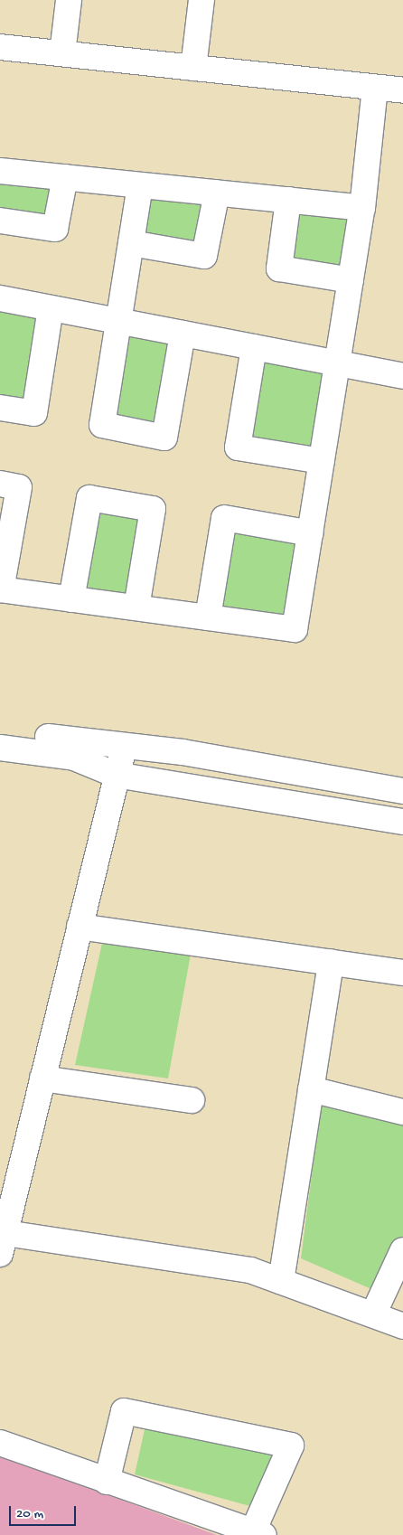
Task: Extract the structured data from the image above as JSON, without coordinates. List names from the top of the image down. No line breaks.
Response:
{"scale_bar":"20 m"}
